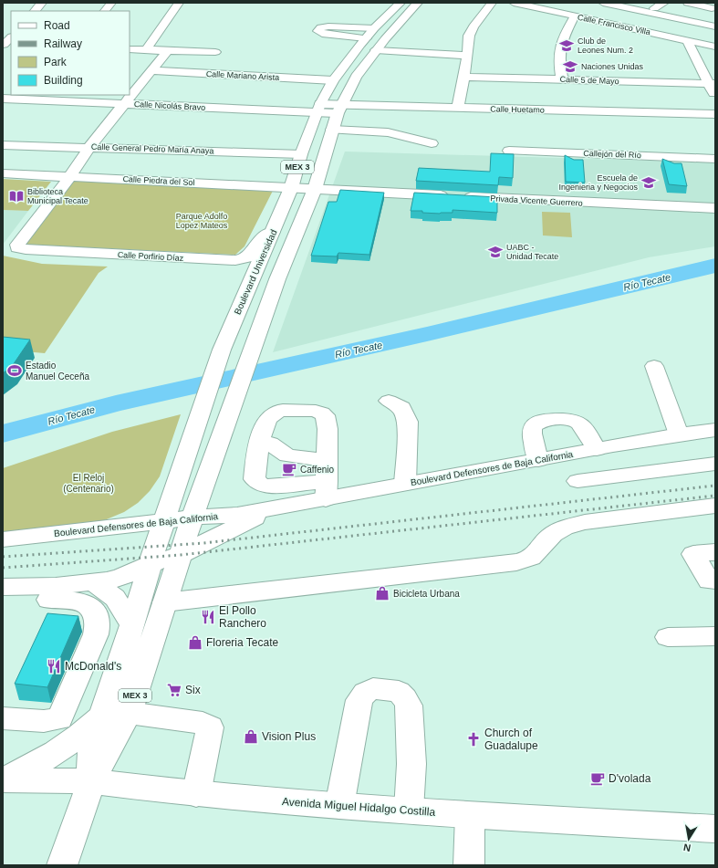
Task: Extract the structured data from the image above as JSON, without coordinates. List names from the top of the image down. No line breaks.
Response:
{"streets":{"street":["Calle Francisco Villa","Calle Mariano Arista","Calle 5 de Mayo","Calle Nicolás Bravo","Calle Huetamo","Calle General Pedro María Anaya","Callejón del Río","MEX 3","Calle Piedra del Sol","Privada Vicente Guerrero","Calle Porfirio Díaz","Boulevard Universidad","Boulevard Defensores de Baja California","Avenida Miguel Hidalgo Costilla"]},"crossings":[["Calle Mariano Arista","Boulevard Universidad"],["Calle Nicolás Bravo","Calle Huetamo"],["Calle Nicolás Bravo","Boulevard Universidad"],["Calle Huetamo","MEX 3"],["Calle Huetamo","Boulevard Universidad"],["Calle General Pedro María Anaya","Boulevard Universidad"],["MEX 3","Calle Piedra del Sol"],["MEX 3","Privada Vicente Guerrero"],["MEX 3","Boulevard Universidad"],["MEX 3","Boulevard Defensores de Baja California"],["MEX 3","Avenida Miguel Hidalgo Costilla"],["Calle Piedra del Sol","Privada Vicente Guerrero"],["Calle Piedra del Sol","Calle Porfirio Díaz"],["Calle Piedra del Sol","Boulevard Universidad"],["Calle Porfirio Díaz","Boulevard Universidad"],["Boulevard Universidad","Boulevard Defensores de Baja California"]],"water":["Río Tecate"],"parks":["Parque Adolfo Lopez Mateos","El Reloj (Centenario)"],"places":{"school or university":["Club de Leones Num. 2","Naciones Unidas","Escuela de Ingenieria y Negocios","UABC - Unidad Tecate"],"library":["Biblioteca Municipal Tecate"],"sports":["Estadio Manuel Ceceña"],"cafe":["Caffenio","D'volada"],"shop":["Bicicleta Urbana","Floreria Tecate","Vision Plus"],"restaurant":["El Pollo Ranchero","McDonald's"],"supermarket":["Six"],"church":["Church of Guadalupe"]},"legend":["Road","Railway","Park","Building"],"north":"bottom"}
